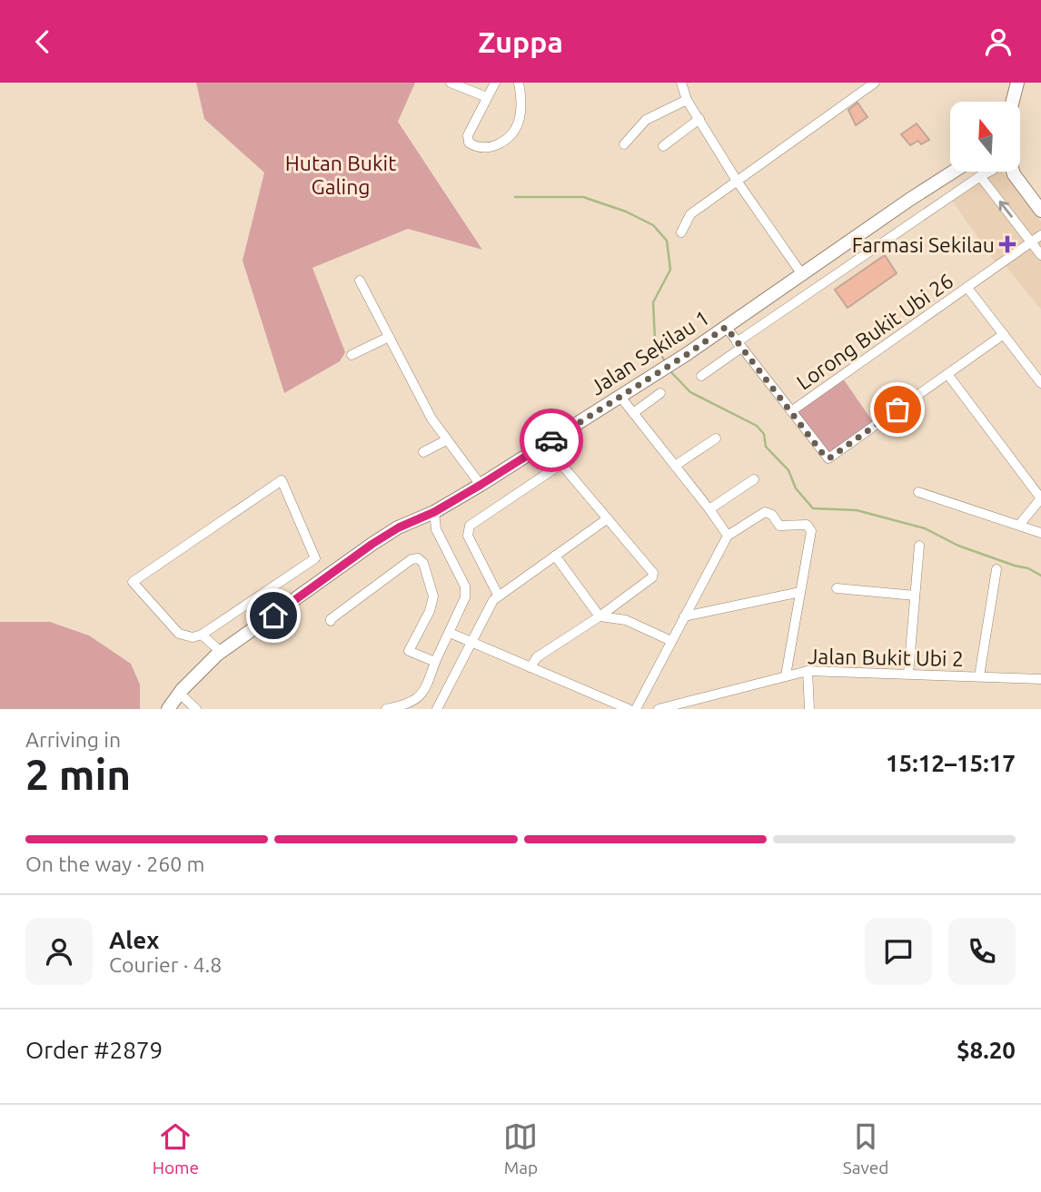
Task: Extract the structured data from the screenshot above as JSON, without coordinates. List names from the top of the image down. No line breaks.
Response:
{"streets":{"street":["Lorong Bukit Ubi 26","Jalan Sekilau 1","Jalan Bukit Ubi 2"]},"parks":["Hutan Bukit Galing"],"places":{"health":["Farmasi Sekilau"]},"north":"top","page":{"header":"Zuppa","heading":["2 min","Arriving in","15:12–15:17"],"panel":["Alex","Courier · 4.8","Order #2879","$8.20"],"bar":"On the way · 260 m","tabs":["Home","Map","Saved"]}}
